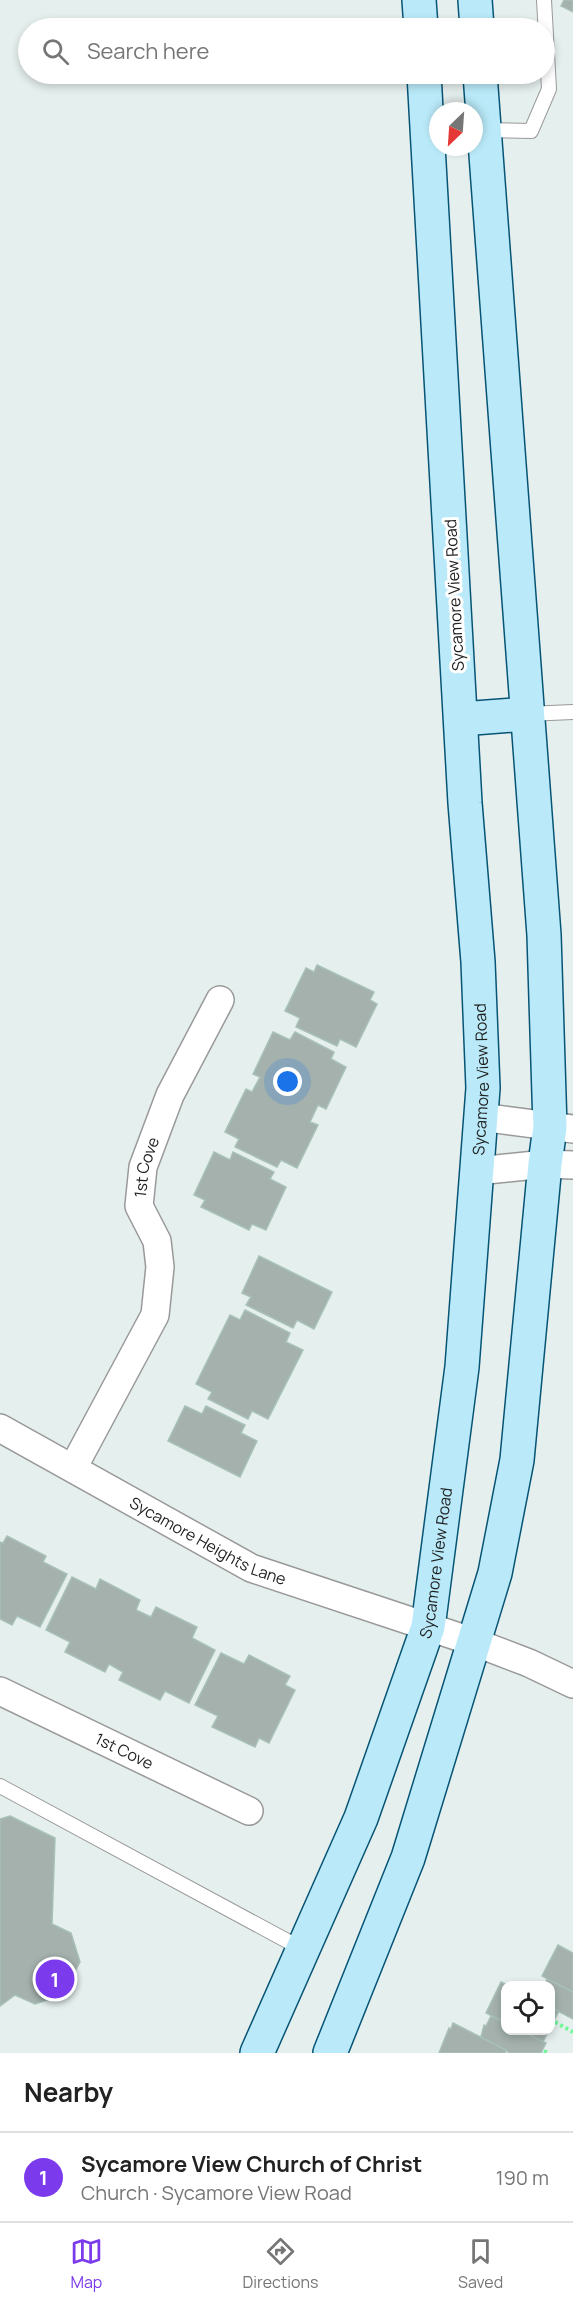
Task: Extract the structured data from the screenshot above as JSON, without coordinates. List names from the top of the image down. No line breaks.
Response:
{"streets":{"main road":["Sycamore View Road"],"street":["1st Cove","Sycamore Heights Lane"]},"crossings":[["Sycamore View Road","Sycamore Heights Lane"],["1st Cove","Sycamore Heights Lane"]],"north":"bottom left","page":{"search":"Search here","pins":"1","heading":"Nearby","list":[{"mark":"1","name":"Sycamore View Church of Christ","note":"Church · Sycamore View Road","value":"190 m"}],"nav":["Map","Directions","Saved"]}}
